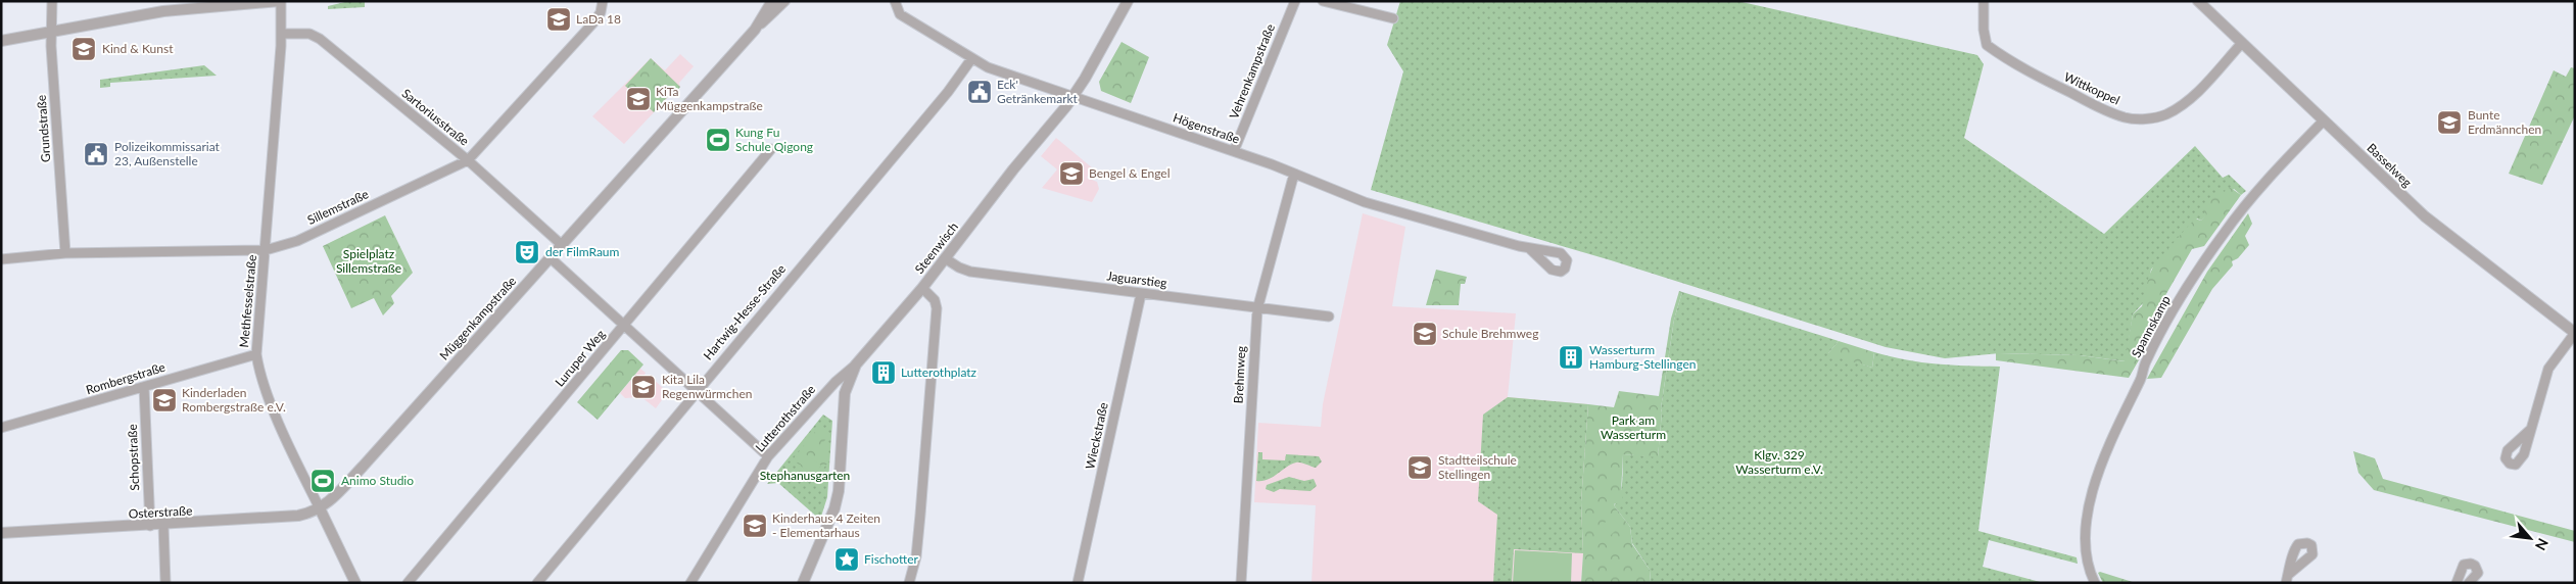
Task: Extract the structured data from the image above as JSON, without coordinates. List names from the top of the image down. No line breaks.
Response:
{"streets":{"street":["Vehrenkampstraße","Wittkoppel","Sartoriusstraße","Grundstraße","Högenstraße","Basselweg","Sillemstraße","Steenwisch","Jaguarstieg","Methfesselstraße","Hartwig-Hesse-Straße","Müggenkampstraße","Spannskamp","Luruper Weg","Brehmweg","Rombergstraße","Lutterothstraße","Wieckstraße","Schopstraße","Osterstraße"]},"crossings":[["Vehrenkampstraße","Högenstraße"],["Wittkoppel","Basselweg"],["Sartoriusstraße","Sillemstraße"],["Sartoriusstraße","Methfesselstraße"],["Sartoriusstraße","Müggenkampstraße"],["Grundstraße","Sillemstraße"],["Högenstraße","Steenwisch"],["Högenstraße","Hartwig-Hesse-Straße"],["Högenstraße","Brehmweg"],["Basselweg","Spannskamp"],["Sillemstraße","Methfesselstraße"],["Steenwisch","Jaguarstieg"],["Steenwisch","Lutterothstraße"],["Jaguarstieg","Brehmweg"],["Jaguarstieg","Wieckstraße"],["Methfesselstraße","Müggenkampstraße"],["Methfesselstraße","Rombergstraße"],["Methfesselstraße","Osterstraße"],["Müggenkampstraße","Osterstraße"],["Rombergstraße","Schopstraße"],["Schopstraße","Osterstraße"]],"parks":["Spielplatz Sillemstraße","Park am Wasserturm","Klgv. 329 Wasserturm e.V.","Stephanusgarten"],"places":{"school or university":["LaDa 18","Kind & Kunst","KiTa Müggenkampstraße","Bunte Erdmännchen","Bengel & Engel","Schule Brehmweg","Kita Lila Regenwürmchen","Kinderladen Rombergstraße e.V.","Stadtteilschule Stellingen","Kinderhaus 4 Zeiten - Elementarhaus"],"public building":["Eck' Getränkemarkt","Polizeikommissariat 23, Außenstelle"],"sports":["Kung Fu Schule Qigong","Animo Studio"],"theatre":["der FilmRaum"],"building":["Wasserturm Hamburg-Stellingen","Lutterothplatz"],"place":["Fischotter"]},"north":"bottom right"}
